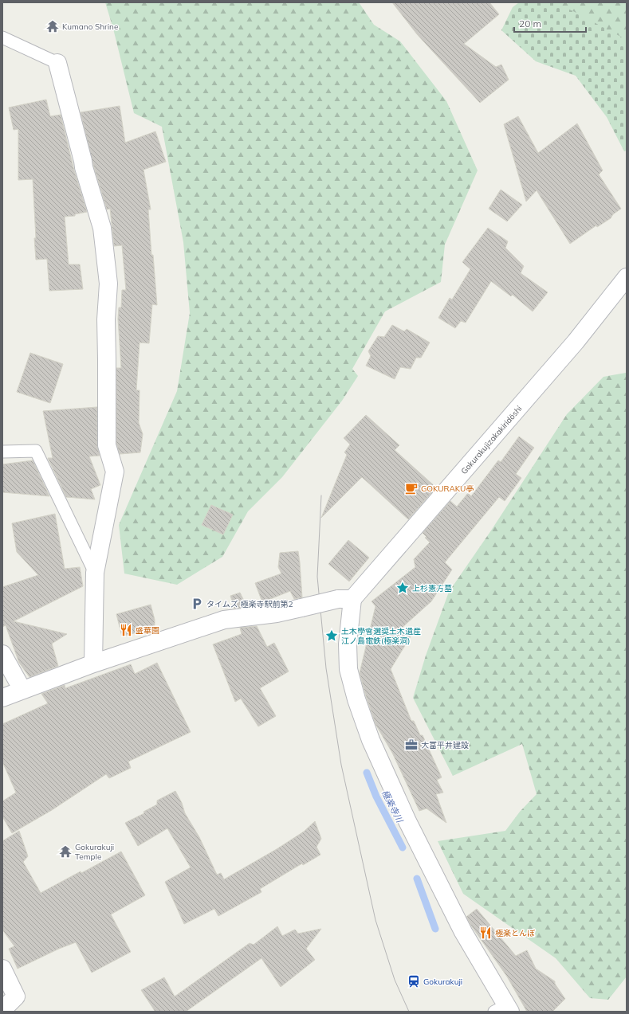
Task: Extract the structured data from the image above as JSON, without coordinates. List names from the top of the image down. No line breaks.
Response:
{"streets":{"street":["Gokurakujizakakiridōshi"]},"water":["極楽寺川"],"places":{"temple":["Kumano Shrine","Gokurakuji Temple"],"cafe":["GOKURAKU亭"],"place":["上杉憲方墓","土木學會選奨土木遺産 江ノ島電鉄(極楽洞)"],"parking":["タイムズ 極楽寺駅前第2"],"restaurant":["盛華園","極楽とんぼ"],"office":["大富平井建設"],"station":["Gokurakuji"]},"scale_bar":"20 m"}
